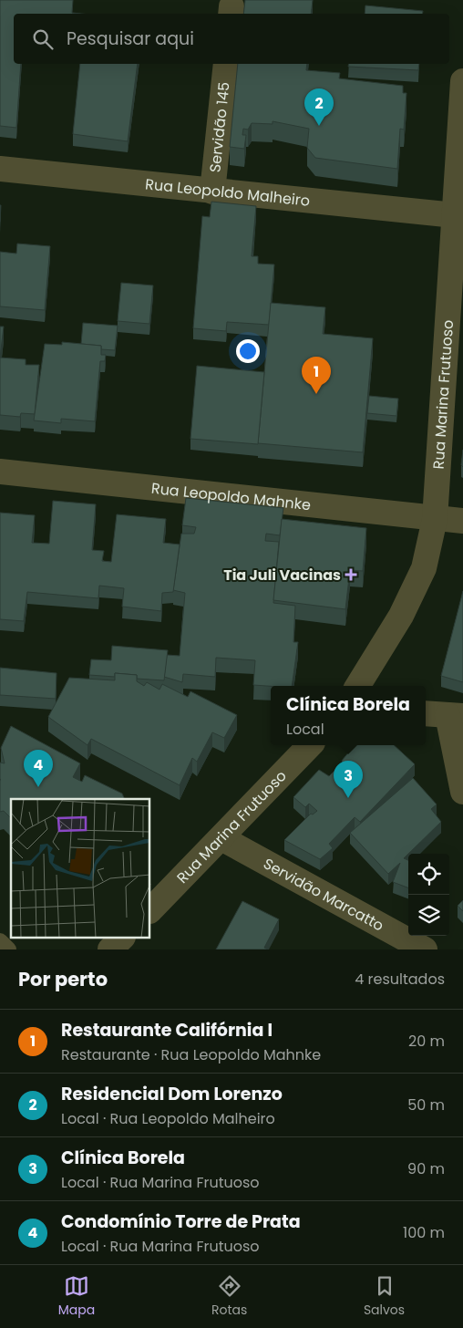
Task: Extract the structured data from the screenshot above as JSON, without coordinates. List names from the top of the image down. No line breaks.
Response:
{"streets":{"street":["Servidão 145","Rua Leopoldo Malheiro","Rua Marina Frutuoso","Rua Leopoldo Mahnke","Servidão Marcatto"]},"crossings":[["Servidão 145","Rua Leopoldo Malheiro"],["Rua Leopoldo Malheiro","Rua Marina Frutuoso"],["Rua Marina Frutuoso","Rua Leopoldo Mahnke"],["Rua Marina Frutuoso","Servidão Marcatto"]],"places":{"health":["Tia Juli Vacinas"]},"page":{"search":"Pesquisar aqui","pins":["2","1","4","3"],"popup":["Clínica Borela","Local"],"heading":["Por perto","4 resultados"],"list":[{"mark":"1","name":"Restaurante Califórnia I","note":"Restaurante · Rua Leopoldo Mahnke","value":"20 m"},{"mark":"2","name":"Residencial Dom Lorenzo","note":"Local · Rua Leopoldo Malheiro","value":"50 m"},{"mark":"3","name":"Clínica Borela","note":"Local · Rua Marina Frutuoso","value":"90 m"},{"mark":"4","name":"Condomínio Torre de Prata","note":"Local · Rua Marina Frutuoso","value":"100 m"}],"nav":["Mapa","Rotas","Salvos"]}}
